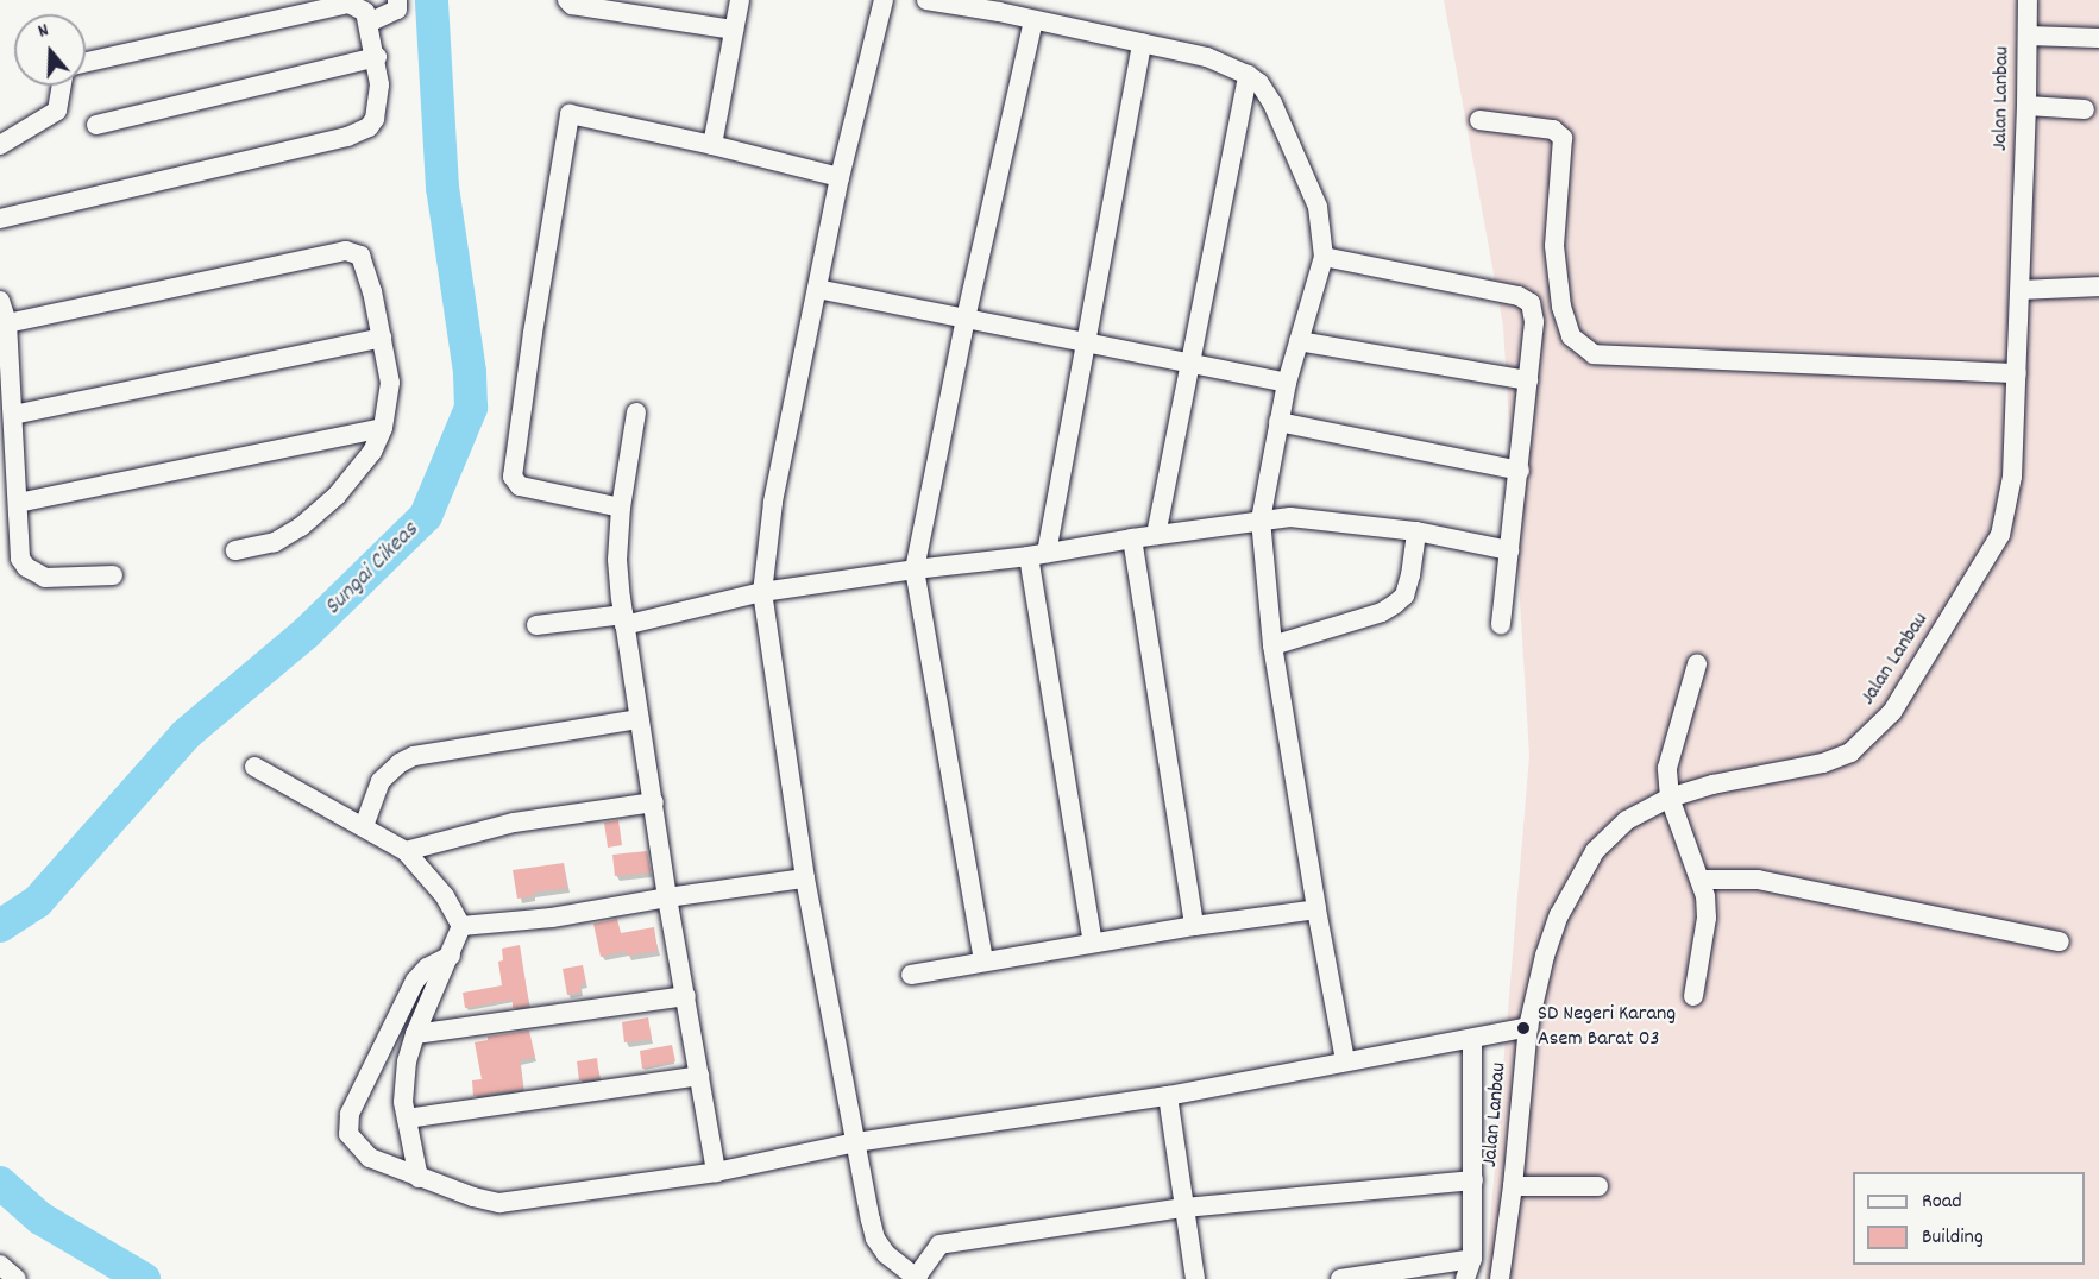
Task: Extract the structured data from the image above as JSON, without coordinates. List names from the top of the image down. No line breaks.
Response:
{"streets":{"street":["Jalan Lanbau"]},"water":["Sungai Cikeas"],"places":["SD Negeri Karang Asem Barat 03"],"legend":["Road","Building"],"north":"top"}
